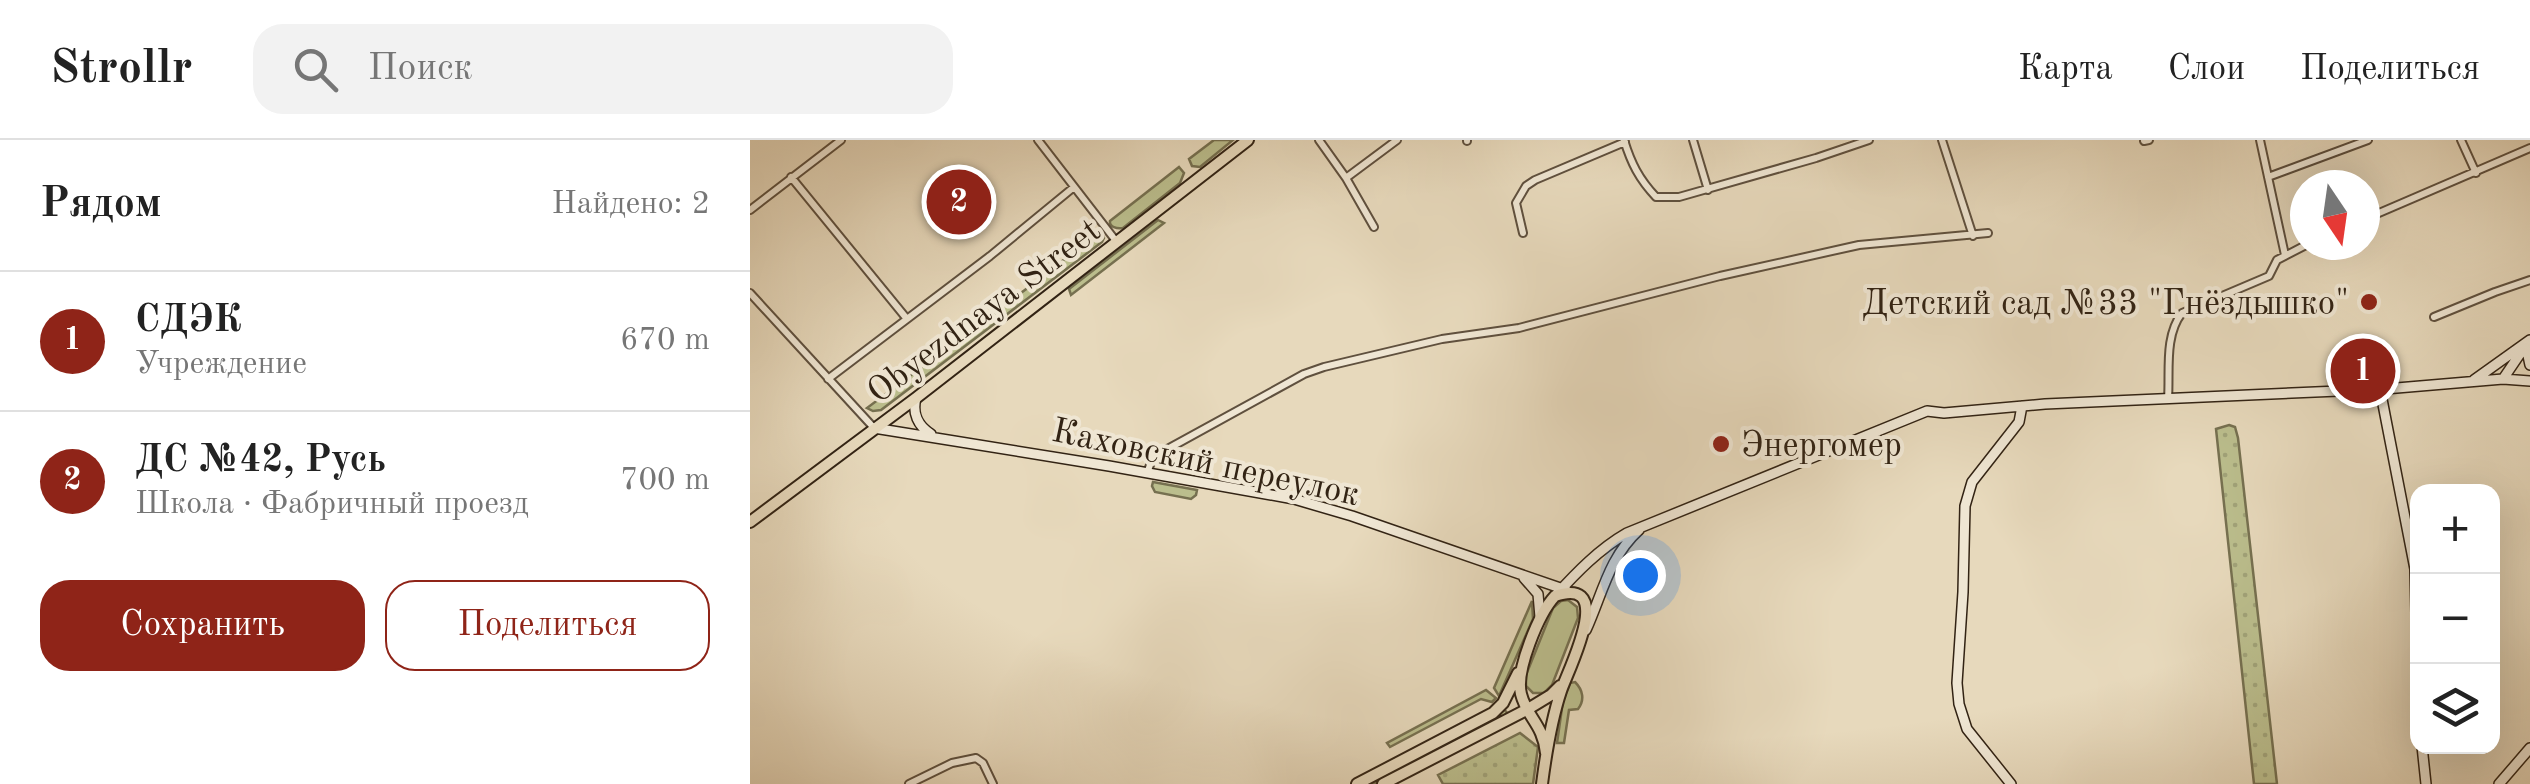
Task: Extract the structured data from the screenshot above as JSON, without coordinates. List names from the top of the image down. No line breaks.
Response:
{"streets":{"main road":["Obyezdnaya Street","Каховский переулок"]},"crossings":[["Obyezdnaya Street","Каховский переулок"]],"places":["Детский сад №33 \"Гнёздышко\"","Энергомер"],"north":"bottom","page":{"header":"Strollr","search":"Поиск","nav":["Карта","Слои","Поделиться"],"heading":["Рядом","Найдено: 2"],"pins":["2","1"],"list":[{"mark":"1","name":"СДЭК","note":"Учреждение","value":"670 m"},{"mark":"2","name":"ДС №42, Русь","note":"Школа · Фабричный проезд","value":"700 m"}],"map_buttons":["+","−"],"buttons":["Сохранить","Поделиться"]}}
